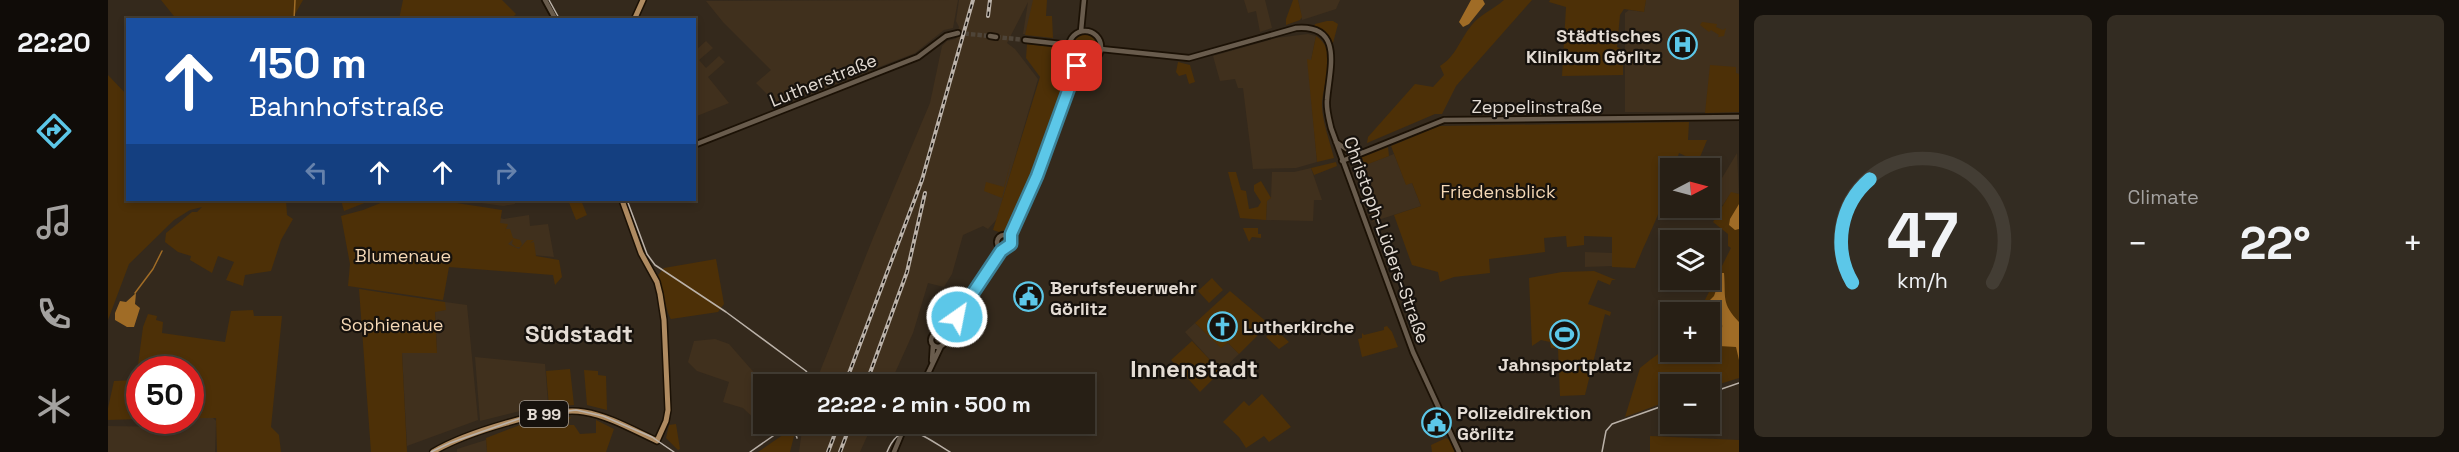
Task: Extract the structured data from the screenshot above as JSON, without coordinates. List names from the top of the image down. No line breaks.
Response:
{"streets":{"main road":["B 99"],"street":["Lutherstraße","Zeppelinstraße","Christoph-Lüders-Straße"]},"crossings":[["Zeppelinstraße","Christoph-Lüders-Straße"]],"districts":["Südstadt","Innenstadt"],"parks":["Friedensblick","Blumenaue","Sophienaue"],"places":{"hospital":["Städtisches Klinikum Görlitz"],"public building":["Berufsfeuerwehr Görlitz","Polizeidirektion Görlitz"],"church":["Lutherkirche"],"sports":["Jahnsportplatz"]},"north":"right","page":{"tabs":"22:20","tile":"Climate","turn":["150 m","Bahnhofstraße"],"map_buttons":["+","−"],"heat":["−","22°","+"],"limit":"50","trip":"22:22 · 2 min · 500 m","gauge":["47","km/h"]}}
